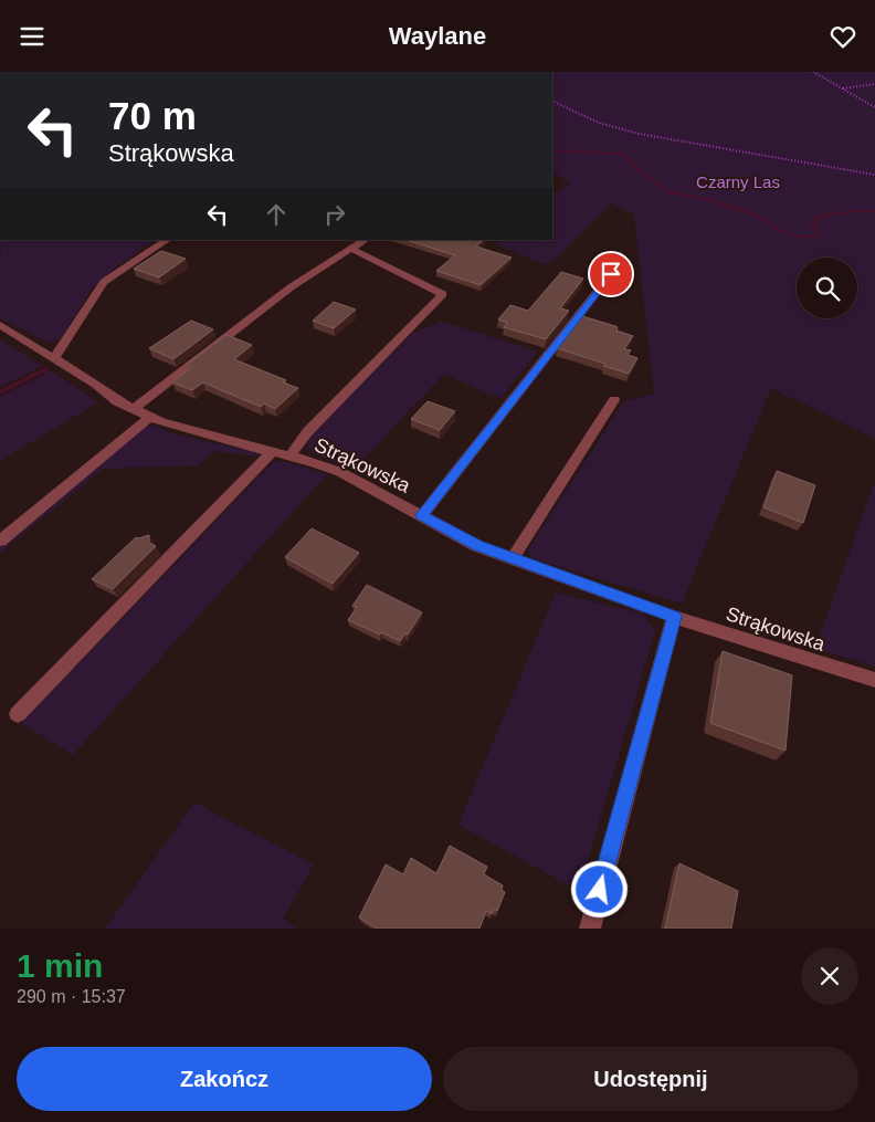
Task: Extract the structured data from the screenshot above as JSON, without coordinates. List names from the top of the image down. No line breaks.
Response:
{"streets":{"street":["Strąkowska"]},"parks":["Czarny Las"],"page":{"header":"Waylane","turn":["70 m","Strąkowska"],"heading":["1 min","290 m · 15:37"],"buttons":["Zakończ","Udostępnij"]}}
